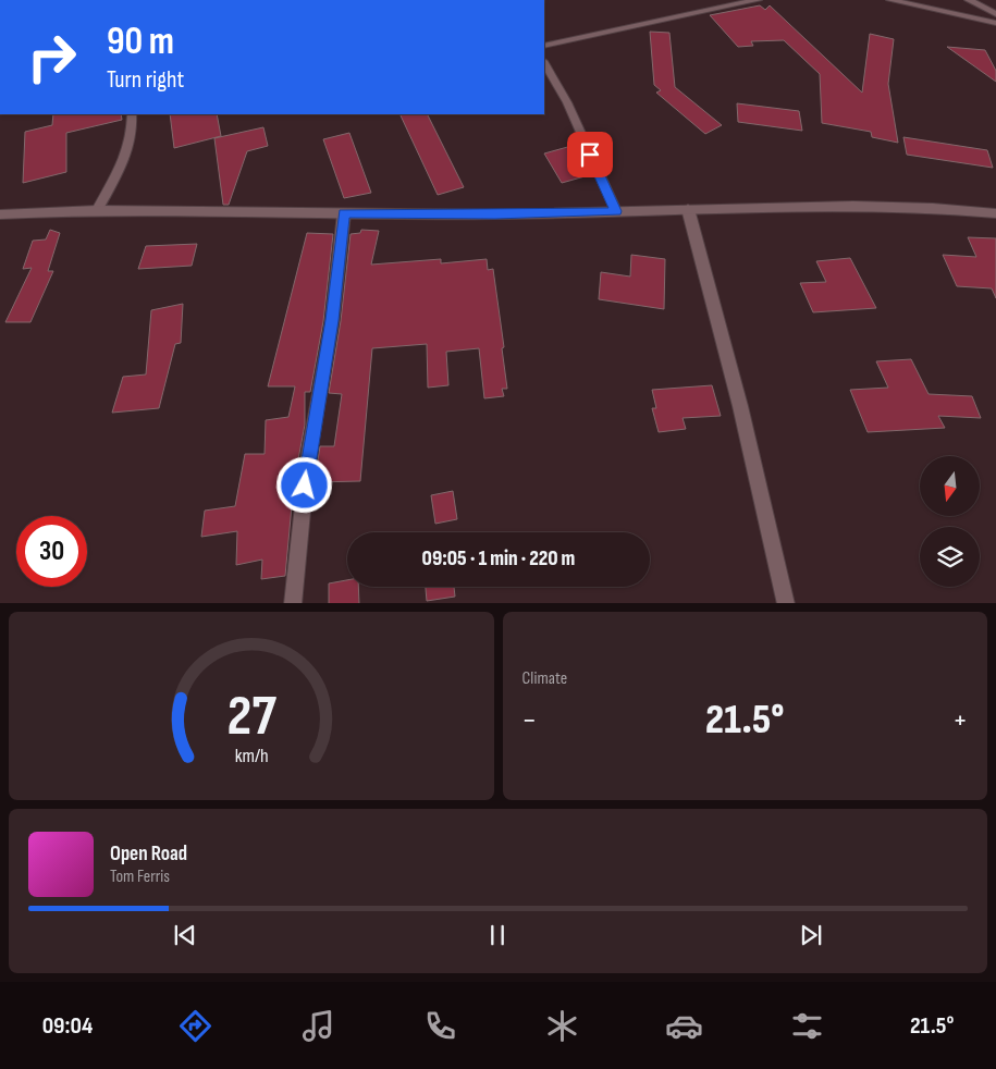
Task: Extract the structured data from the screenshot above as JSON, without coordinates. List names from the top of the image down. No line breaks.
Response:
{"north":"bottom","page":{"turn":["90 m","Turn right"],"limit":"30","trip":"09:05 · 1 min · 220 m","tile":"Climate","heat":["−","21.5°","+"],"song":["Open Road","Tom Ferris"],"tabs":["09:04","21.5°"],"gauge":["27","km/h"]}}
